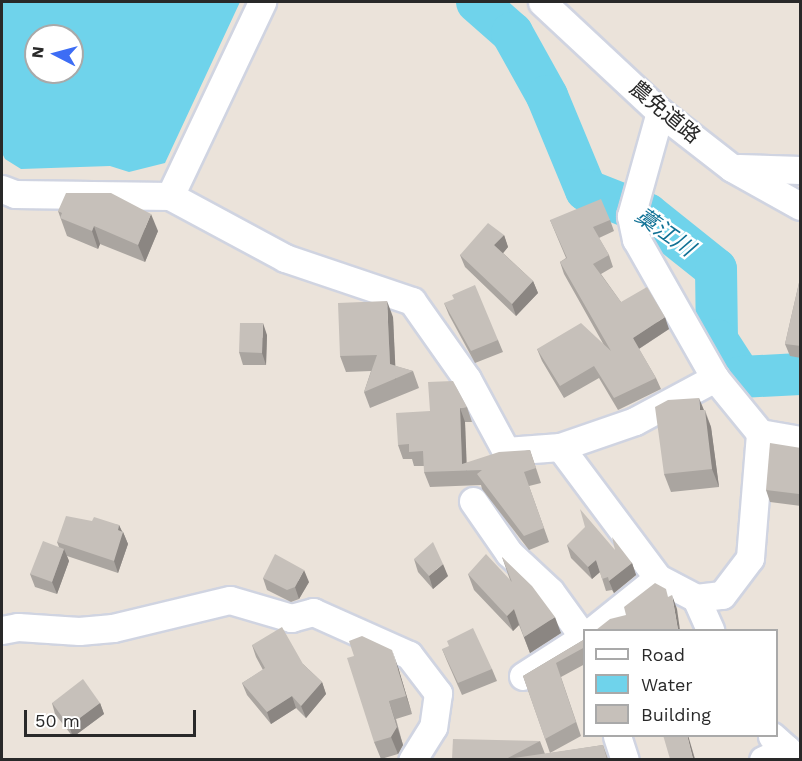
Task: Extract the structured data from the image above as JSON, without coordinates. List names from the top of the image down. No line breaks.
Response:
{"streets":{"street":["農免道路"]},"water":["藁江川"],"legend":["Road","Water","Building"],"scale_bar":"50 m","north":"left"}
